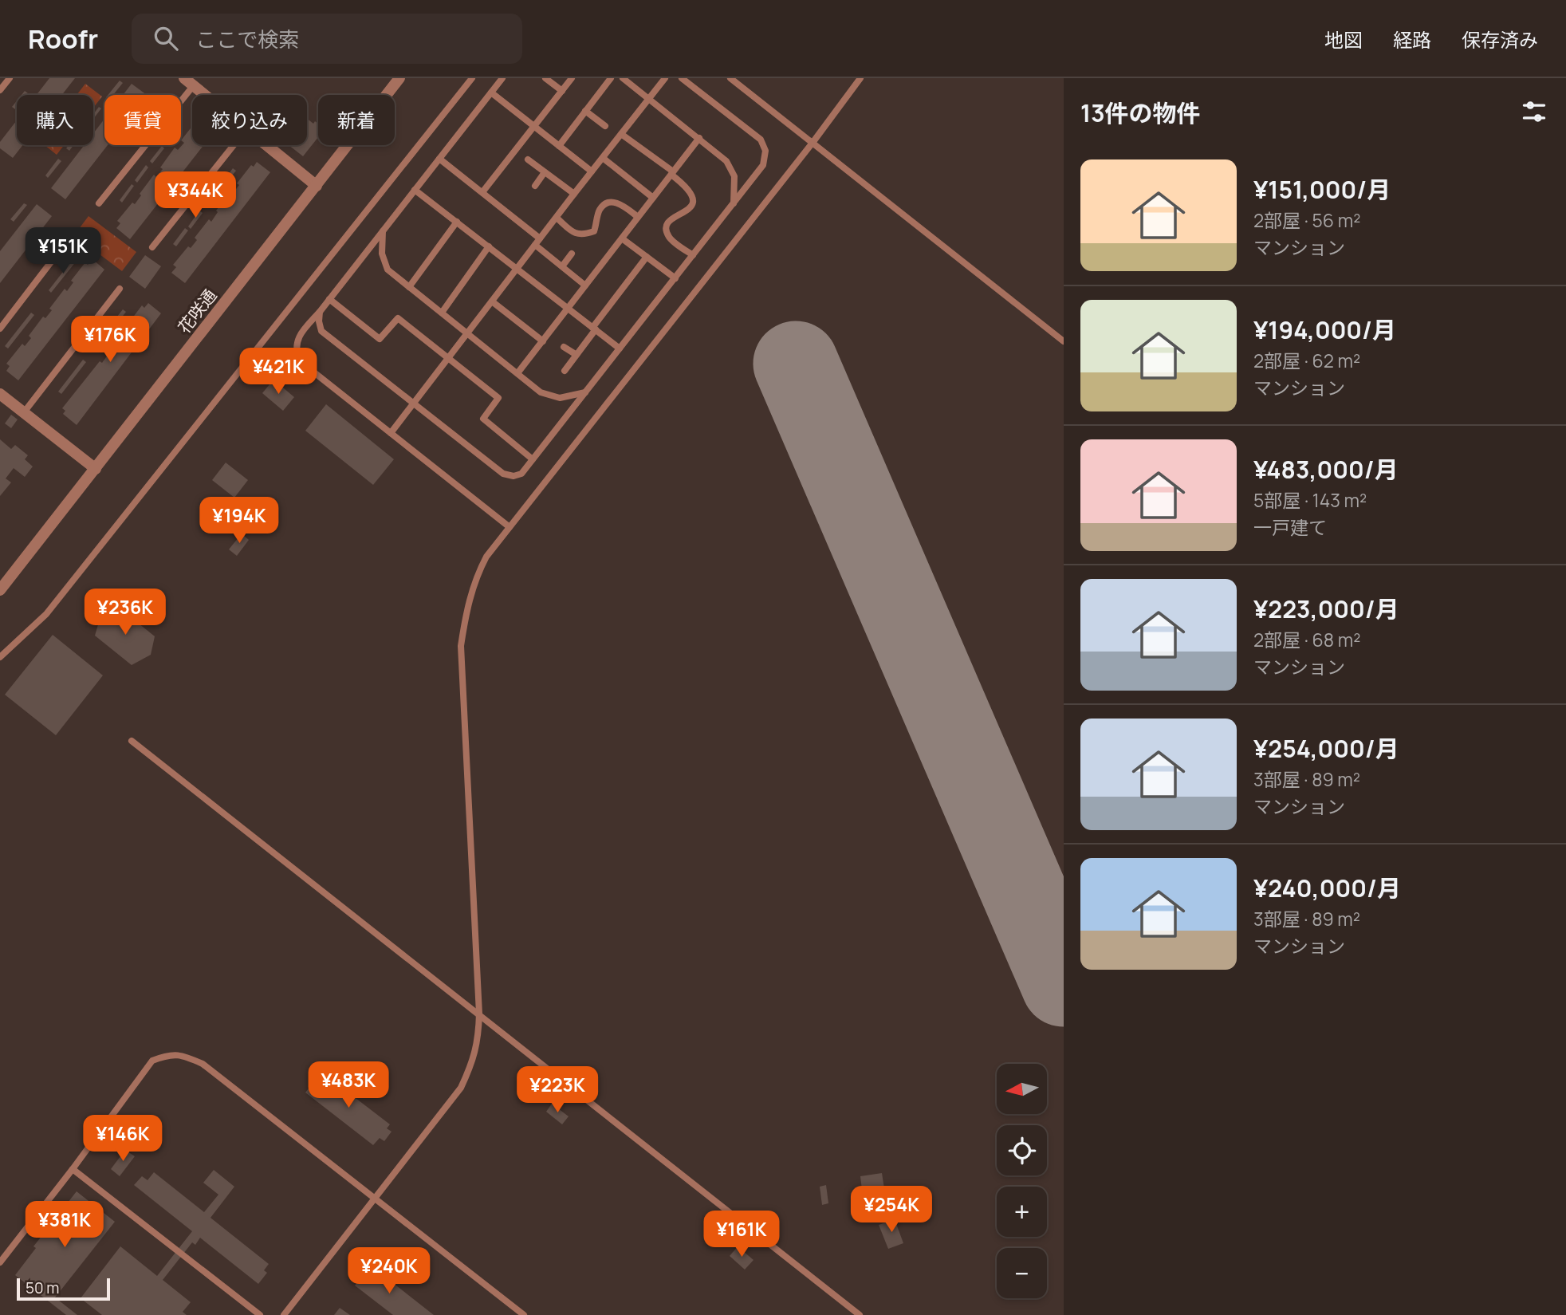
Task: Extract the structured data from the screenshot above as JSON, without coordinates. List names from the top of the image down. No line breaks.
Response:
{"streets":{"street":["花咲通"]},"scale_bar":"50 m","north":"left","page":{"header":"Roofr","search":"ここで検索","nav":["地図","経路","保存済み"],"heading":"13件の物件","chip":["購入","賃貸","絞り込み","新着"],"list":[{"name":"¥151,000/月","note":"2部屋 · 56 m² · マンション"},{"name":"¥194,000/月","note":"2部屋 · 62 m² · マンション"},{"name":"¥483,000/月","note":"5部屋 · 143 m² · 一戸建て"},{"name":"¥223,000/月","note":"2部屋 · 68 m² · マンション"},{"name":"¥254,000/月","note":"3部屋 · 89 m² · マンション"},{"name":"¥240,000/月","note":"3部屋 · 89 m² · マンション"}],"price":["¥344K","¥151K","¥176K","¥421K","¥194K","¥236K","¥483K","¥223K","¥146K","¥254K","¥381K","¥161K","¥240K"],"map_buttons":["+","−"],"scale":"50 m"}}
